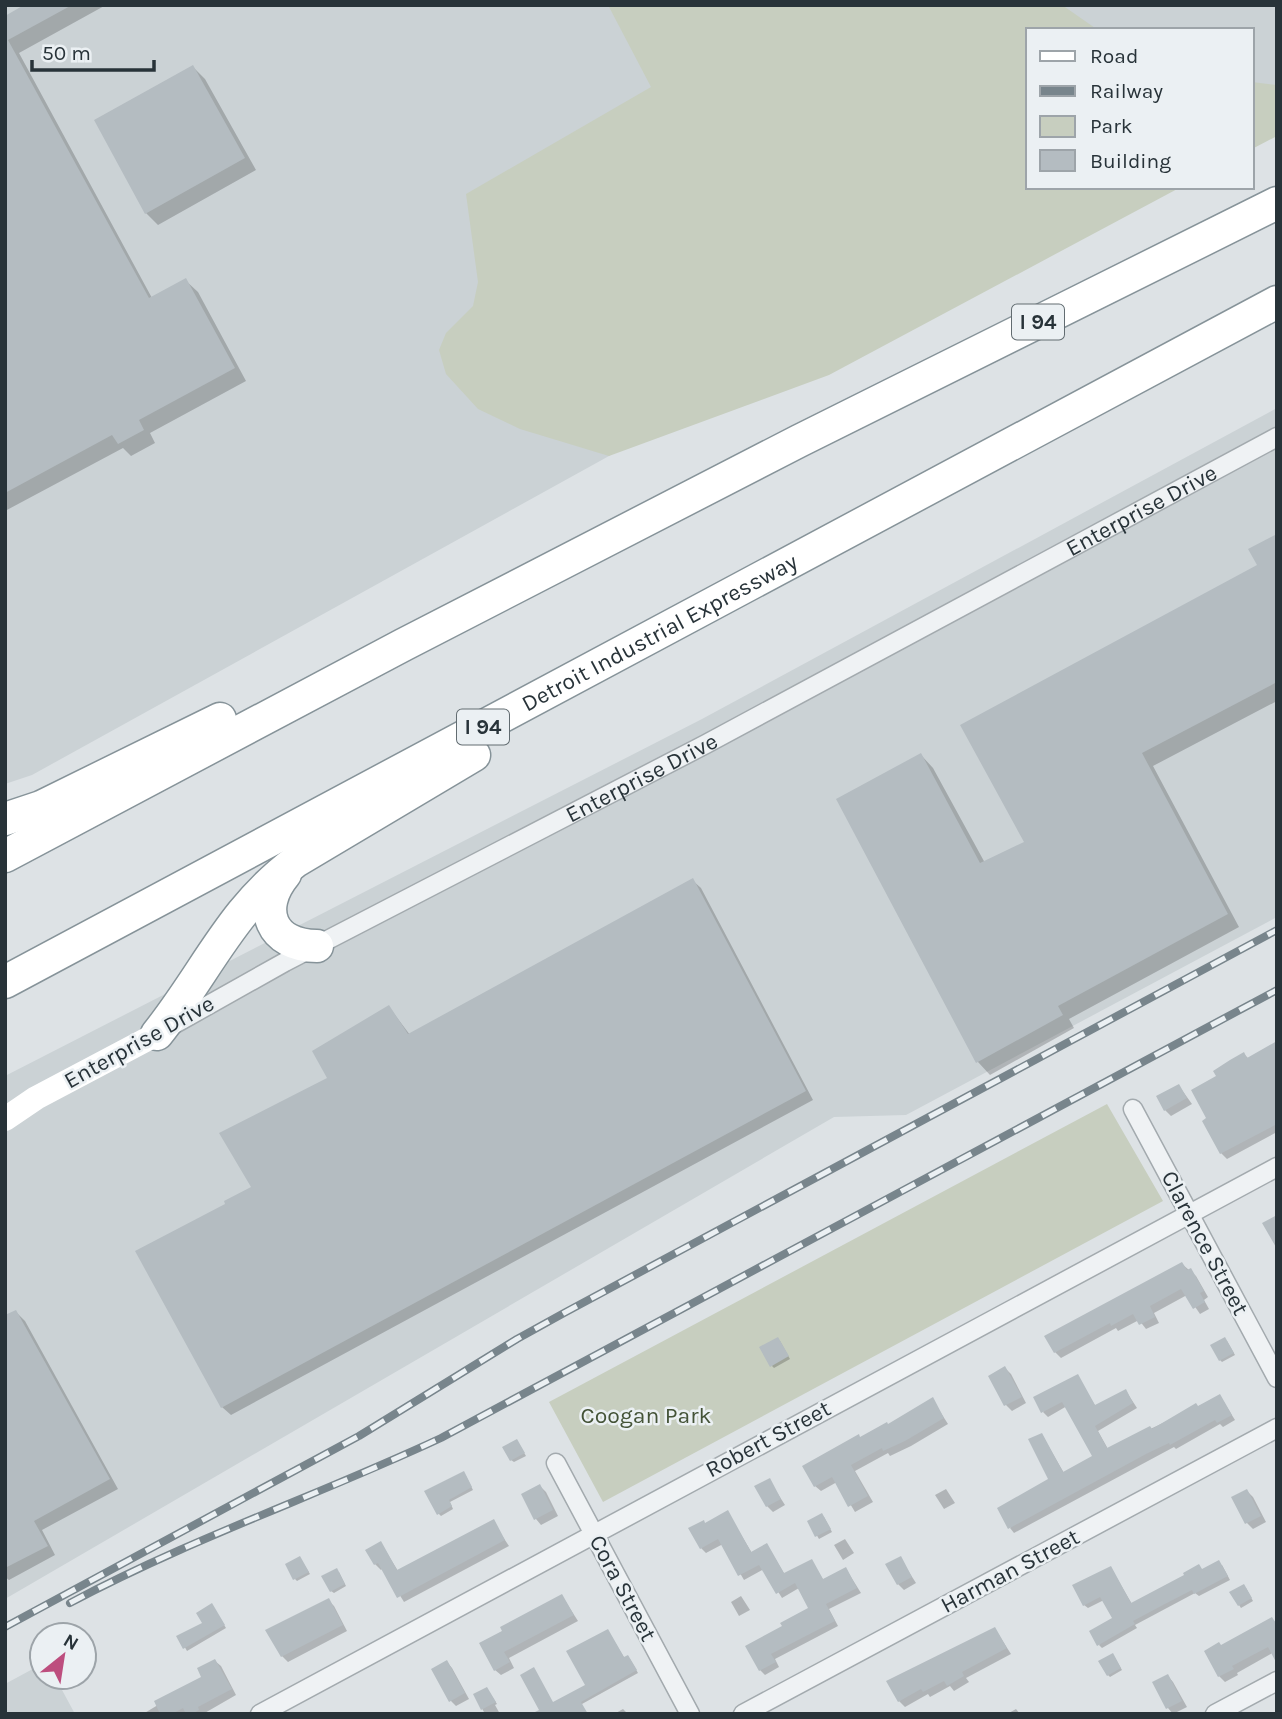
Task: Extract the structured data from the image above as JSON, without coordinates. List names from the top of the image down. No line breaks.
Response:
{"streets":{"highway":["I 94","Detroit Industrial Expressway"],"main road":["Enterprise Drive"],"street":["Clarence Street","Robert Street","Harman Street","Cora Street"]},"crossings":[["Clarence Street","Robert Street"],["Robert Street","Cora Street"]],"parks":["Coogan Park"],"legend":["Road","Railway","Park","Building"],"scale_bar":"50 m","north":"top right"}
